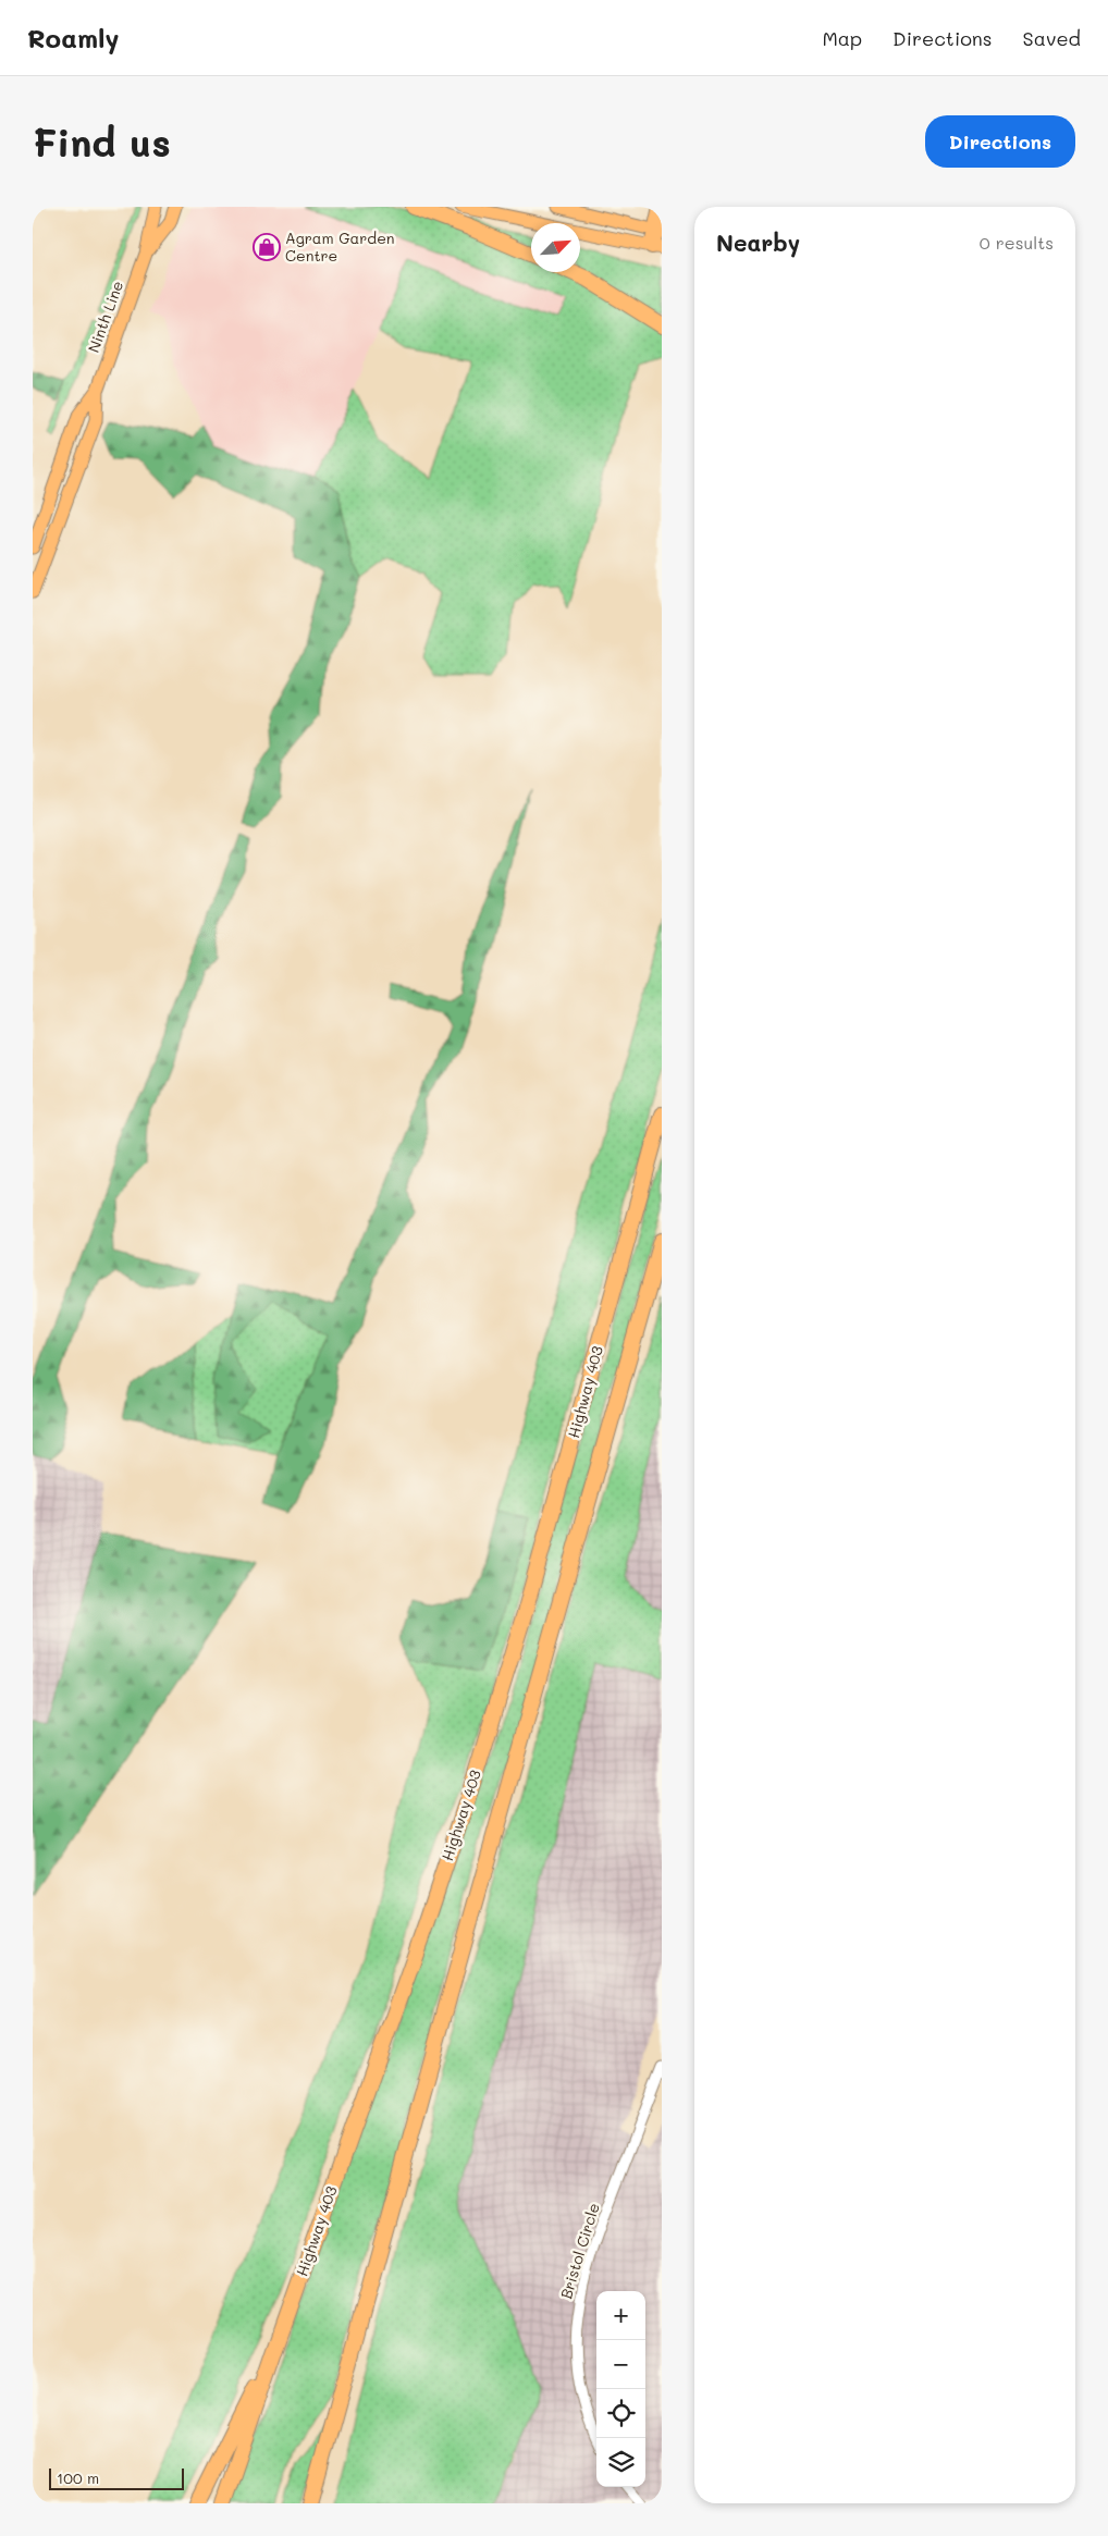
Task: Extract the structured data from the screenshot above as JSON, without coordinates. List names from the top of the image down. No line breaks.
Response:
{"streets":{"highway":["Highway 403"],"main road":["Ninth Line"],"street":["Bristol Circle"]},"places":{"shop":["Agram Garden Centre"]},"scale_bar":"100 m","north":"top right","page":{"header":"Roamly","nav":["Map","Directions","Saved"],"buttons":"Directions","title":"Find us","heading":["Nearby","0 results"],"map_buttons":["+","−"],"scale":"100 m"}}
